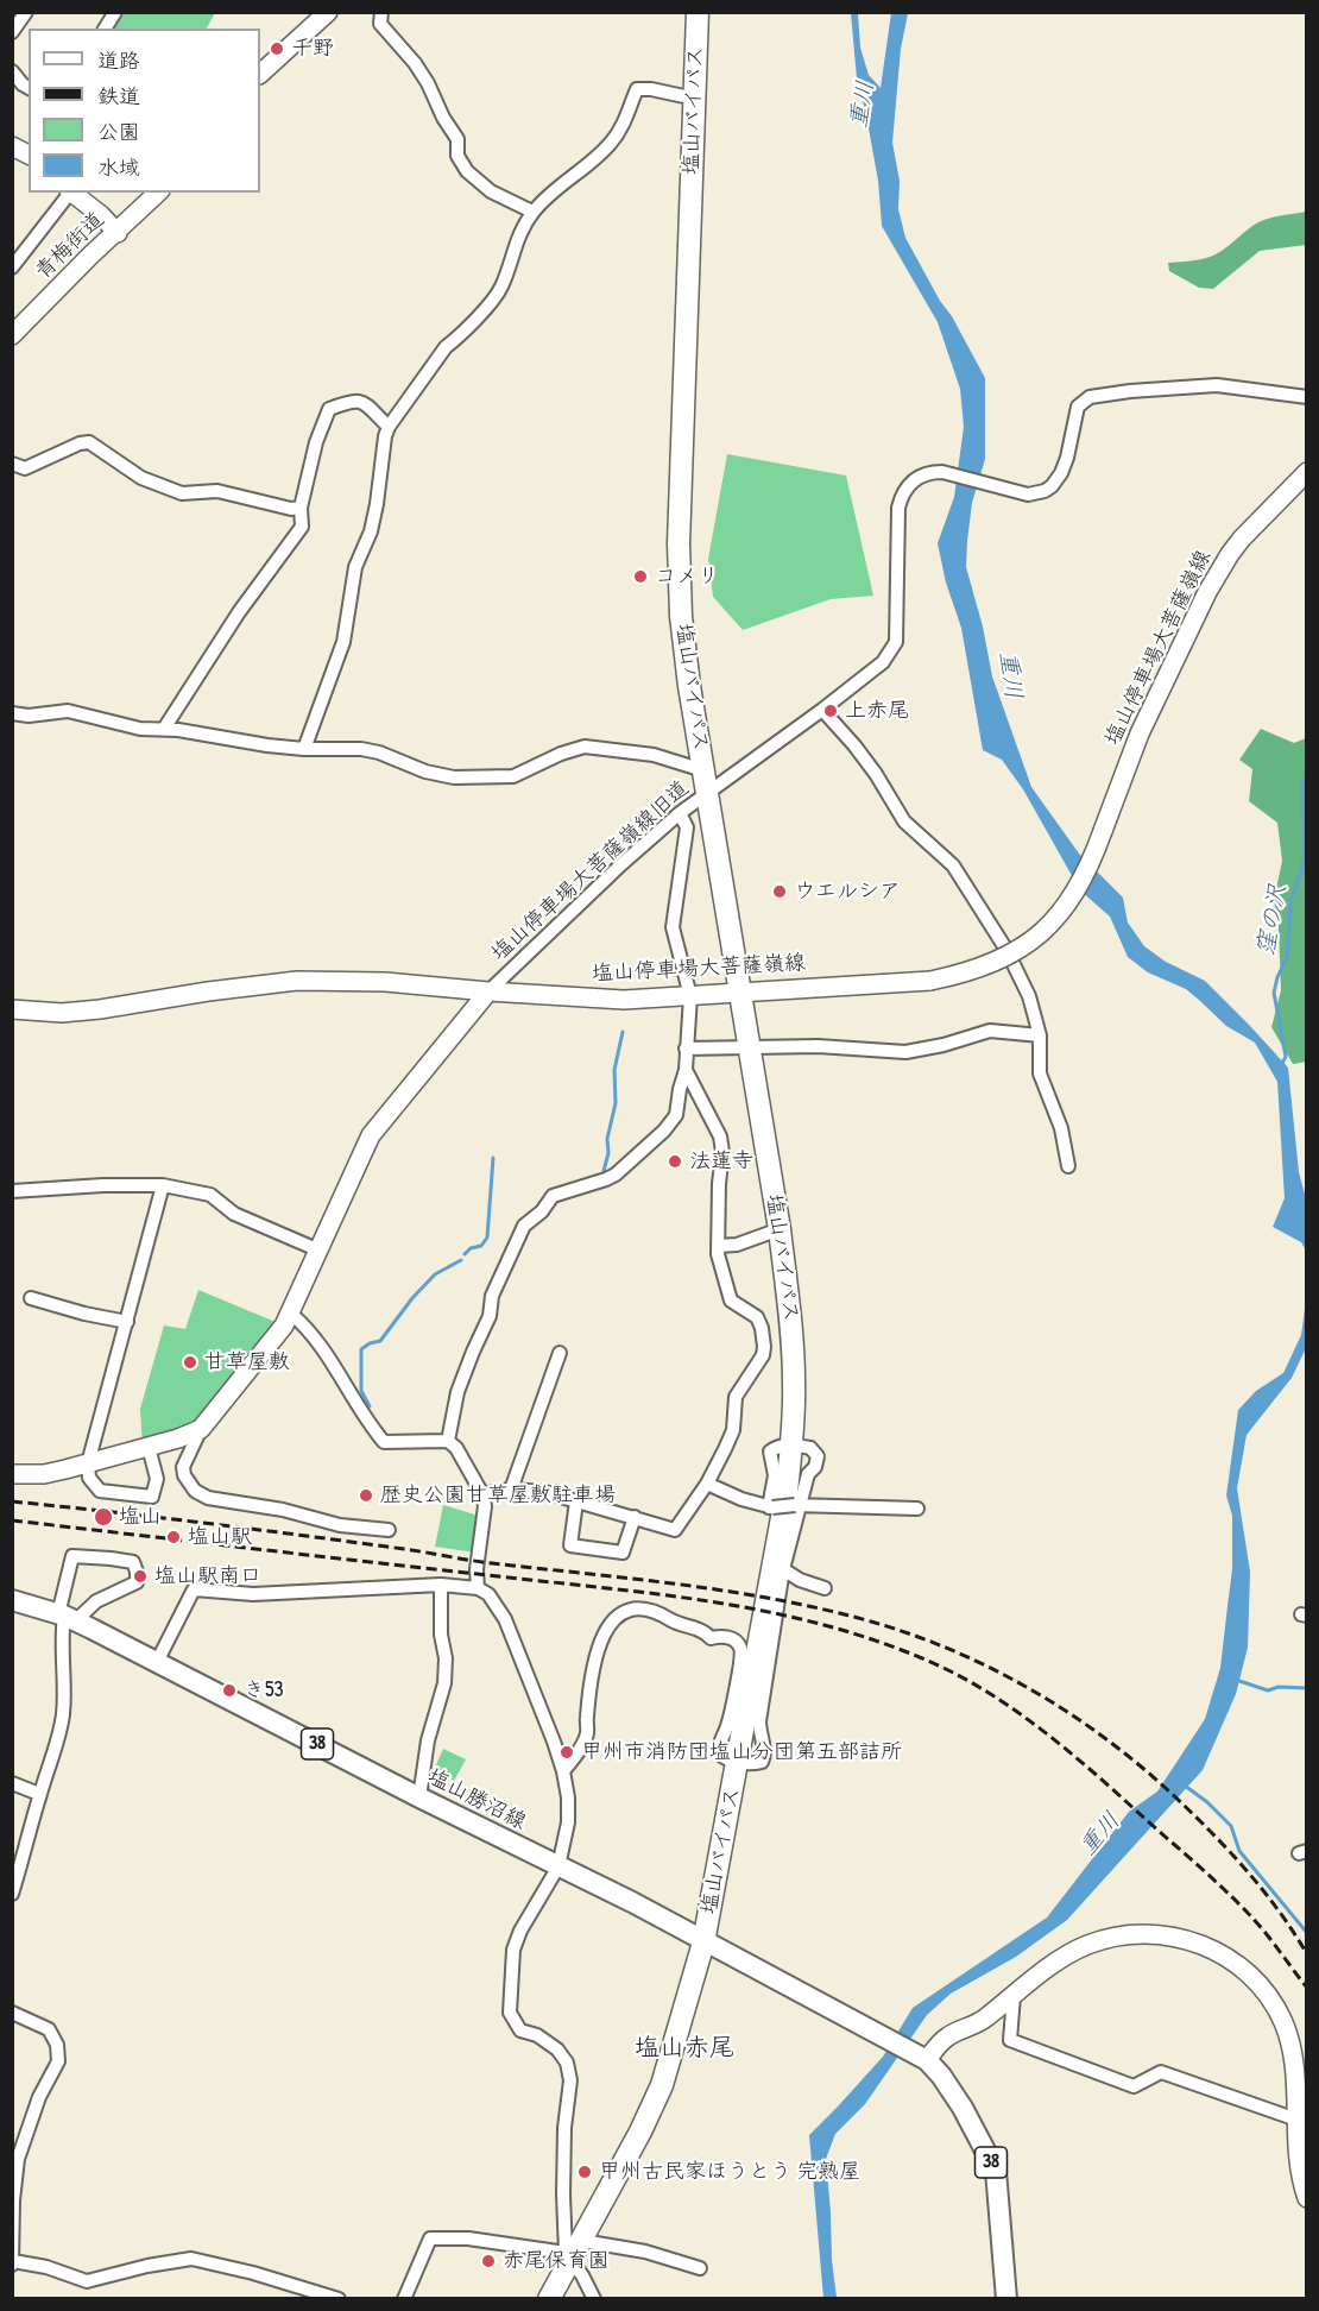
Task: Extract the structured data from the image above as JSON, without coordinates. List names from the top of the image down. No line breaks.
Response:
{"streets":{"highway":["塩山バイパス"],"main road":["青梅街道","塩山停車場大菩薩嶺線","38","塩山勝沼線"],"street":["塩山停車場大菩薩嶺線旧道"]},"crossings":[["塩山バイパス","塩山停車場大菩薩嶺線"],["塩山バイパス","塩山停車場大菩薩嶺線旧道"],["塩山バイパス","塩山勝沼線"],["塩山停車場大菩薩嶺線","塩山停車場大菩薩嶺線旧道"],["38","塩山勝沼線"]],"districts":["塩山赤尾"],"water":["重川","窪の沢"],"places":["千野","コメリ","上赤尾","ウエルシア","法蓮寺","甘草屋敷","歴史公園甘草屋敷駐車場","塩山","塩山駅","塩山駅南口","き53","甲州市消防団塩山分団第五部詰所","甲州古民家ほうとう 完熟屋","赤尾保育園"],"legend":["道路","鉄道","公園","水域"]}
